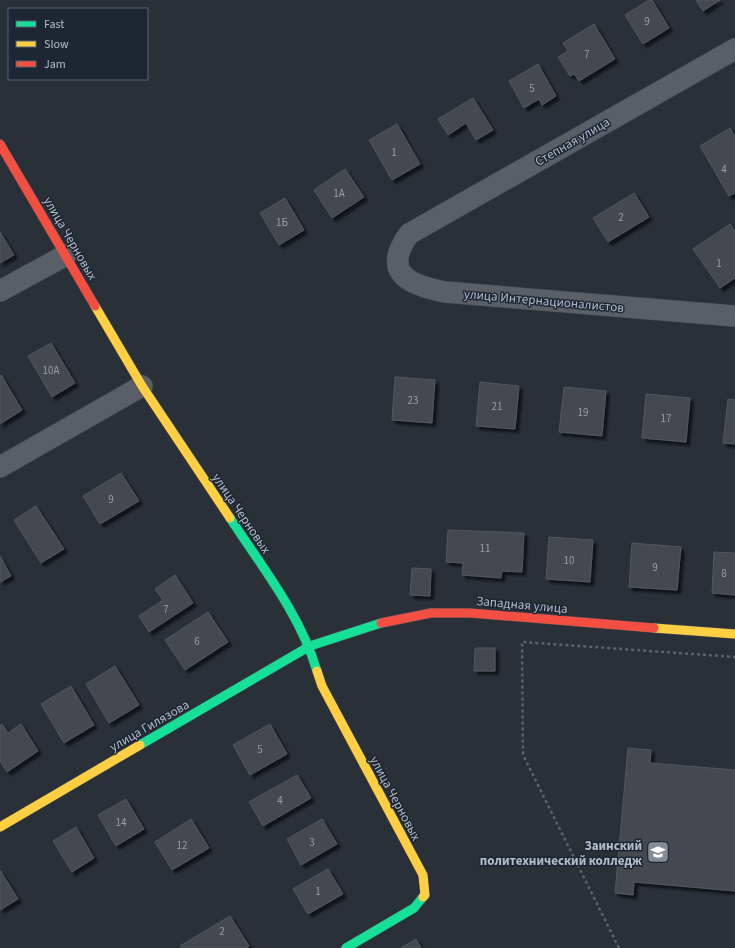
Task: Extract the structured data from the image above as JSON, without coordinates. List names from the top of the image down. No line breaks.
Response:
{"streets":{"street":["Степная улица","улица Черновых","улица Интернационалистов","Западная улица","улица Гилязова"]},"crossings":[["Степная улица","улица Интернационалистов"],["улица Черновых","Западная улица"],["улица Черновых","улица Гилязова"],["Западная улица","улица Гилязова"]],"places":{"school or university":["Заинский политехнический колледж"]},"house_numbers":["9","7","5","1","4","1А","2","1Б","1","10А","23","21","19","17","9","11","10","9","8","7","6","5","4","14","3","12","1","2"],"legend":["Fast","Slow","Jam"]}
